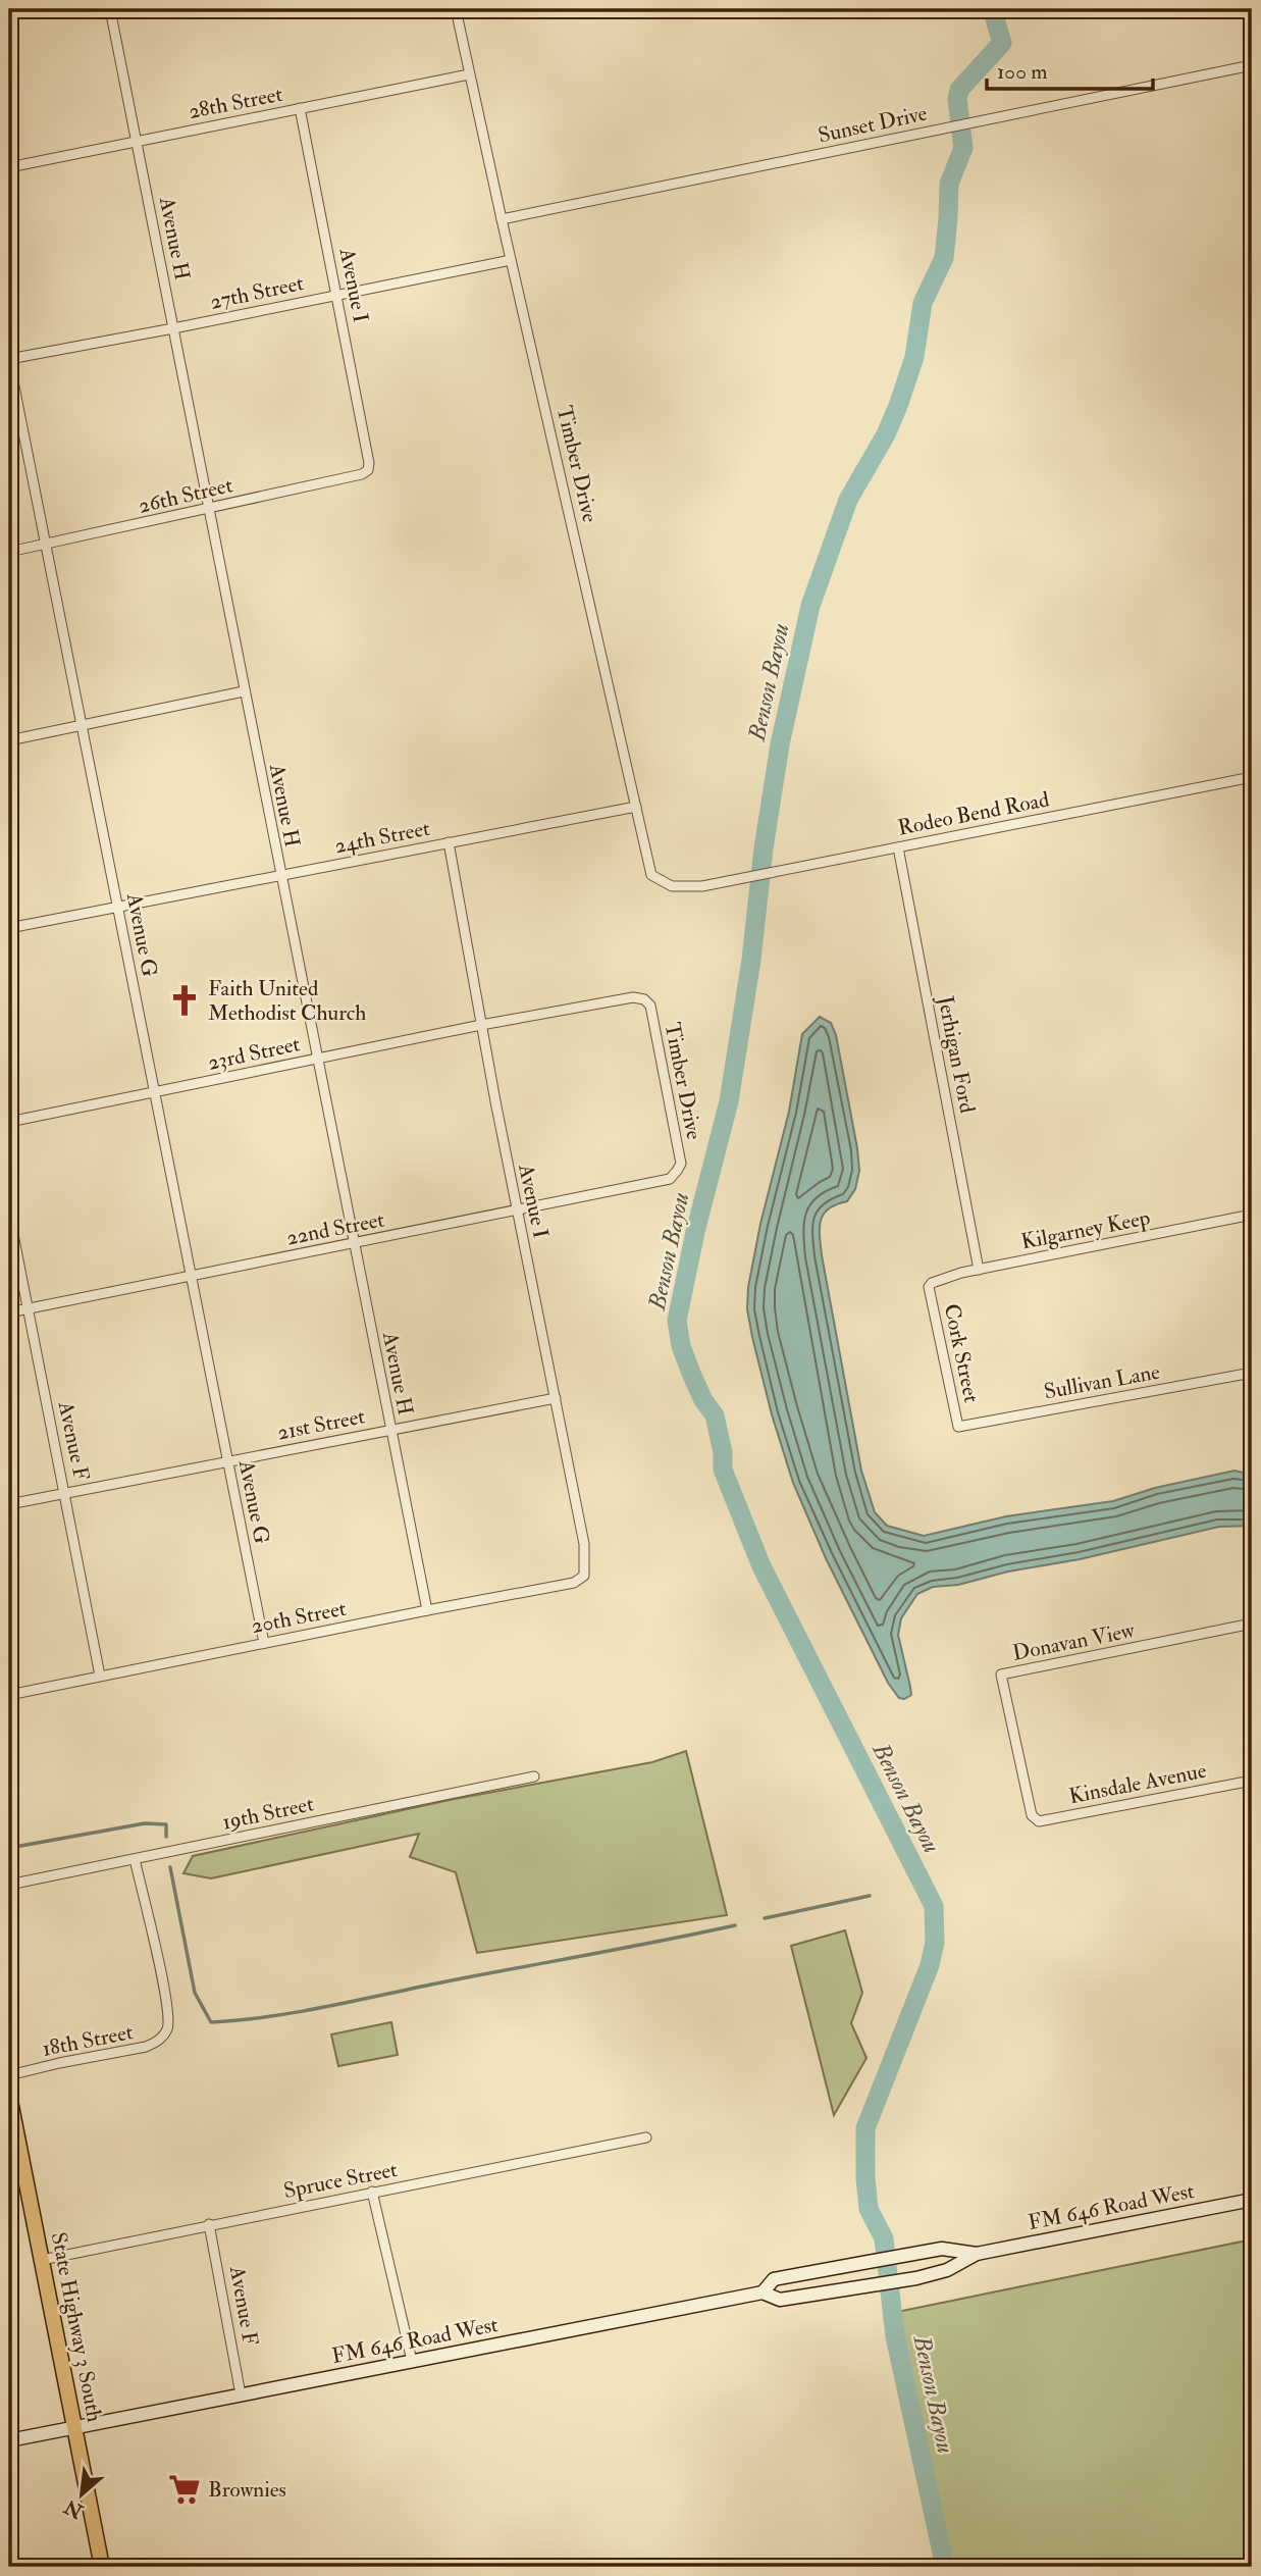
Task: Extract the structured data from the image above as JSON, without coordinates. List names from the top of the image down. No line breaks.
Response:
{"streets":{"main road":["FM 646 Road West","State Highway 3 South"],"street":["28th Street","Sunset Drive","Avenue H","Avenue I","27th Street","Timber Drive","26th Street","Rodeo Bend Road","24th Street","Avenue G","23rd Street","Jerhigan Ford","22nd Street","Kilgarney Keep","Cork Street","Sullivan Lane","21st Street","Avenue F","20th Street","Donavan View","Kinsdale Avenue","19th Street","18th Street","Spruce Street"]},"crossings":[["28th Street","Avenue H"],["28th Street","Avenue I"],["28th Street","Timber Drive"],["Sunset Drive","Timber Drive"],["Avenue H","27th Street"],["Avenue H","26th Street"],["Avenue H","24th Street"],["Avenue H","23rd Street"],["Avenue H","22nd Street"],["Avenue H","21st Street"],["Avenue H","20th Street"],["Avenue I","27th Street"],["Avenue I","26th Street"],["Avenue I","24th Street"],["Avenue I","23rd Street"],["Avenue I","22nd Street"],["Avenue I","21st Street"],["Avenue I","20th Street"],["27th Street","Timber Drive"],["27th Street","Avenue G"],["Timber Drive","Rodeo Bend Road"],["Timber Drive","24th Street"],["Timber Drive","23rd Street"],["Timber Drive","22nd Street"],["26th Street","Avenue G"],["Rodeo Bend Road","Jerhigan Ford"],["24th Street","Avenue G"],["Avenue G","23rd Street"],["Avenue G","22nd Street"],["Avenue G","21st Street"],["Avenue G","20th Street"],["Jerhigan Ford","Kilgarney Keep"],["22nd Street","Avenue F"],["Kilgarney Keep","Cork Street"],["Cork Street","Sullivan Lane"],["21st Street","Avenue F"],["Avenue F","20th Street"],["Avenue F","Spruce Street"],["Avenue F","FM 646 Road West"],["Donavan View","Kinsdale Avenue"],["19th Street","18th Street"],["Spruce Street","State Highway 3 South"],["FM 646 Road West","State Highway 3 South"]],"water":["Benson Bayou"],"places":{"church":["Faith United Methodist Church"],"supermarket":["Brownies"]},"scale_bar":"100 m","north":"bottom left"}
